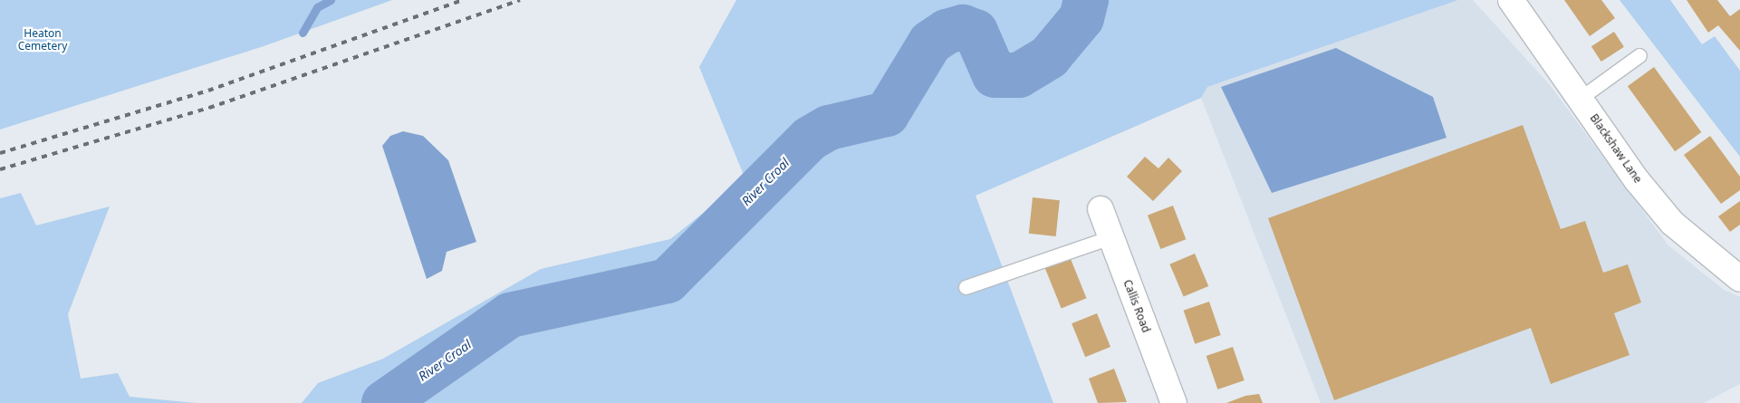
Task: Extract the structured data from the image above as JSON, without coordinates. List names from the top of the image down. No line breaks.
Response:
{"streets":{"street":["Blackshaw Lane","Callis Road"]},"water":["River Croal"],"parks":["Heaton Cemetery"]}
